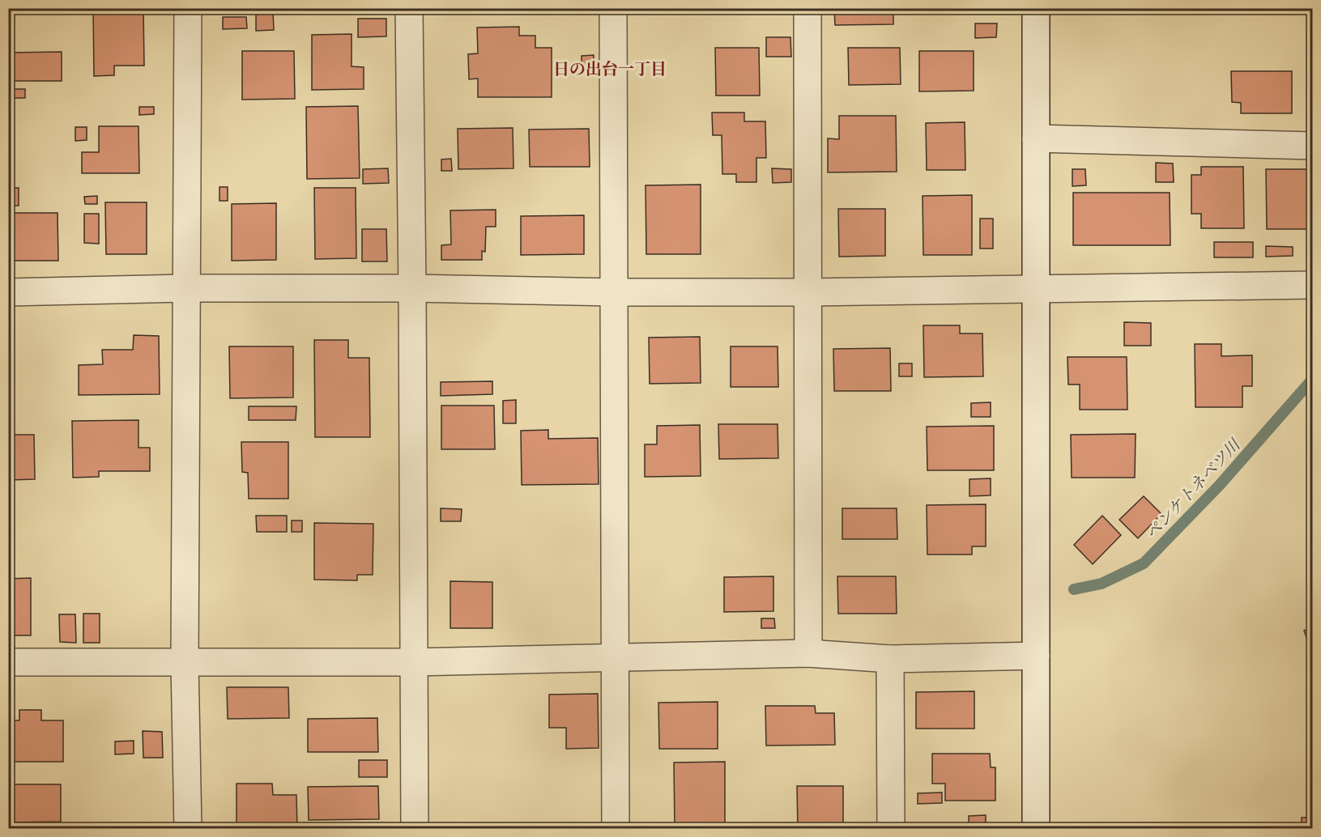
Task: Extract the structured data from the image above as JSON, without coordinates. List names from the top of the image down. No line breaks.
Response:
{"districts":["日の出台一丁目"],"water":["ペンケトネベツ川"]}
